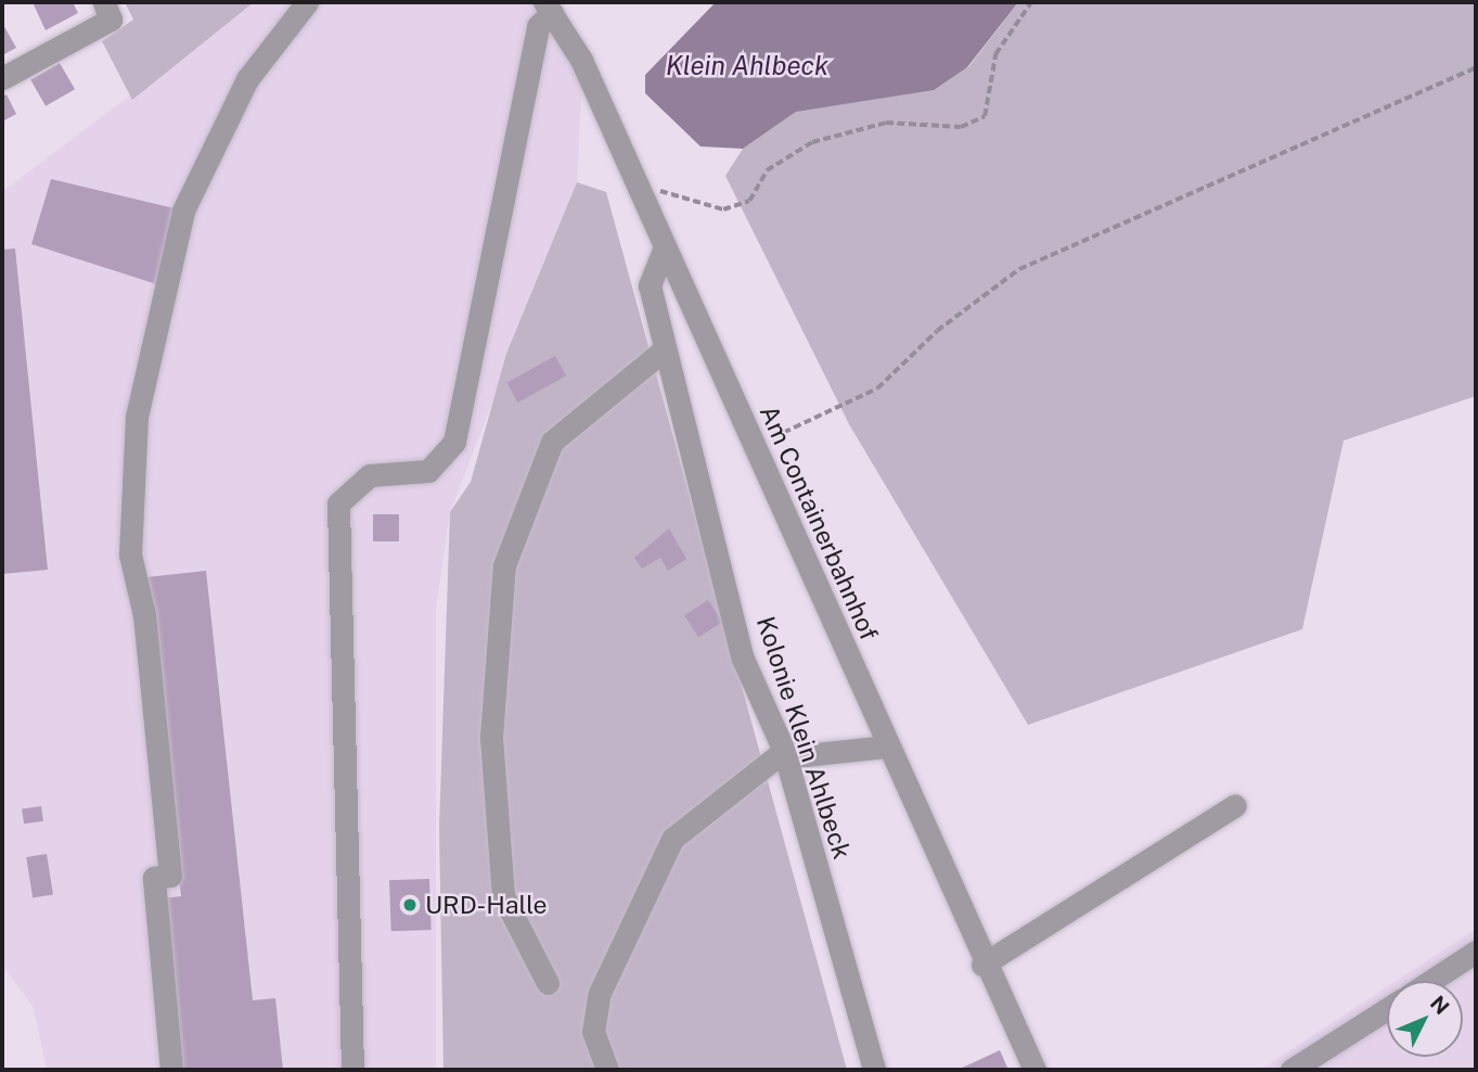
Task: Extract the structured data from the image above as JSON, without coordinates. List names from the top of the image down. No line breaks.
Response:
{"streets":{"street":["Am Containerbahnhof","Kolonie Klein Ahlbeck"]},"crossings":[["Am Containerbahnhof","Kolonie Klein Ahlbeck"]],"water":["Klein Ahlbeck"],"places":["URD-Halle"],"north":"top right"}
